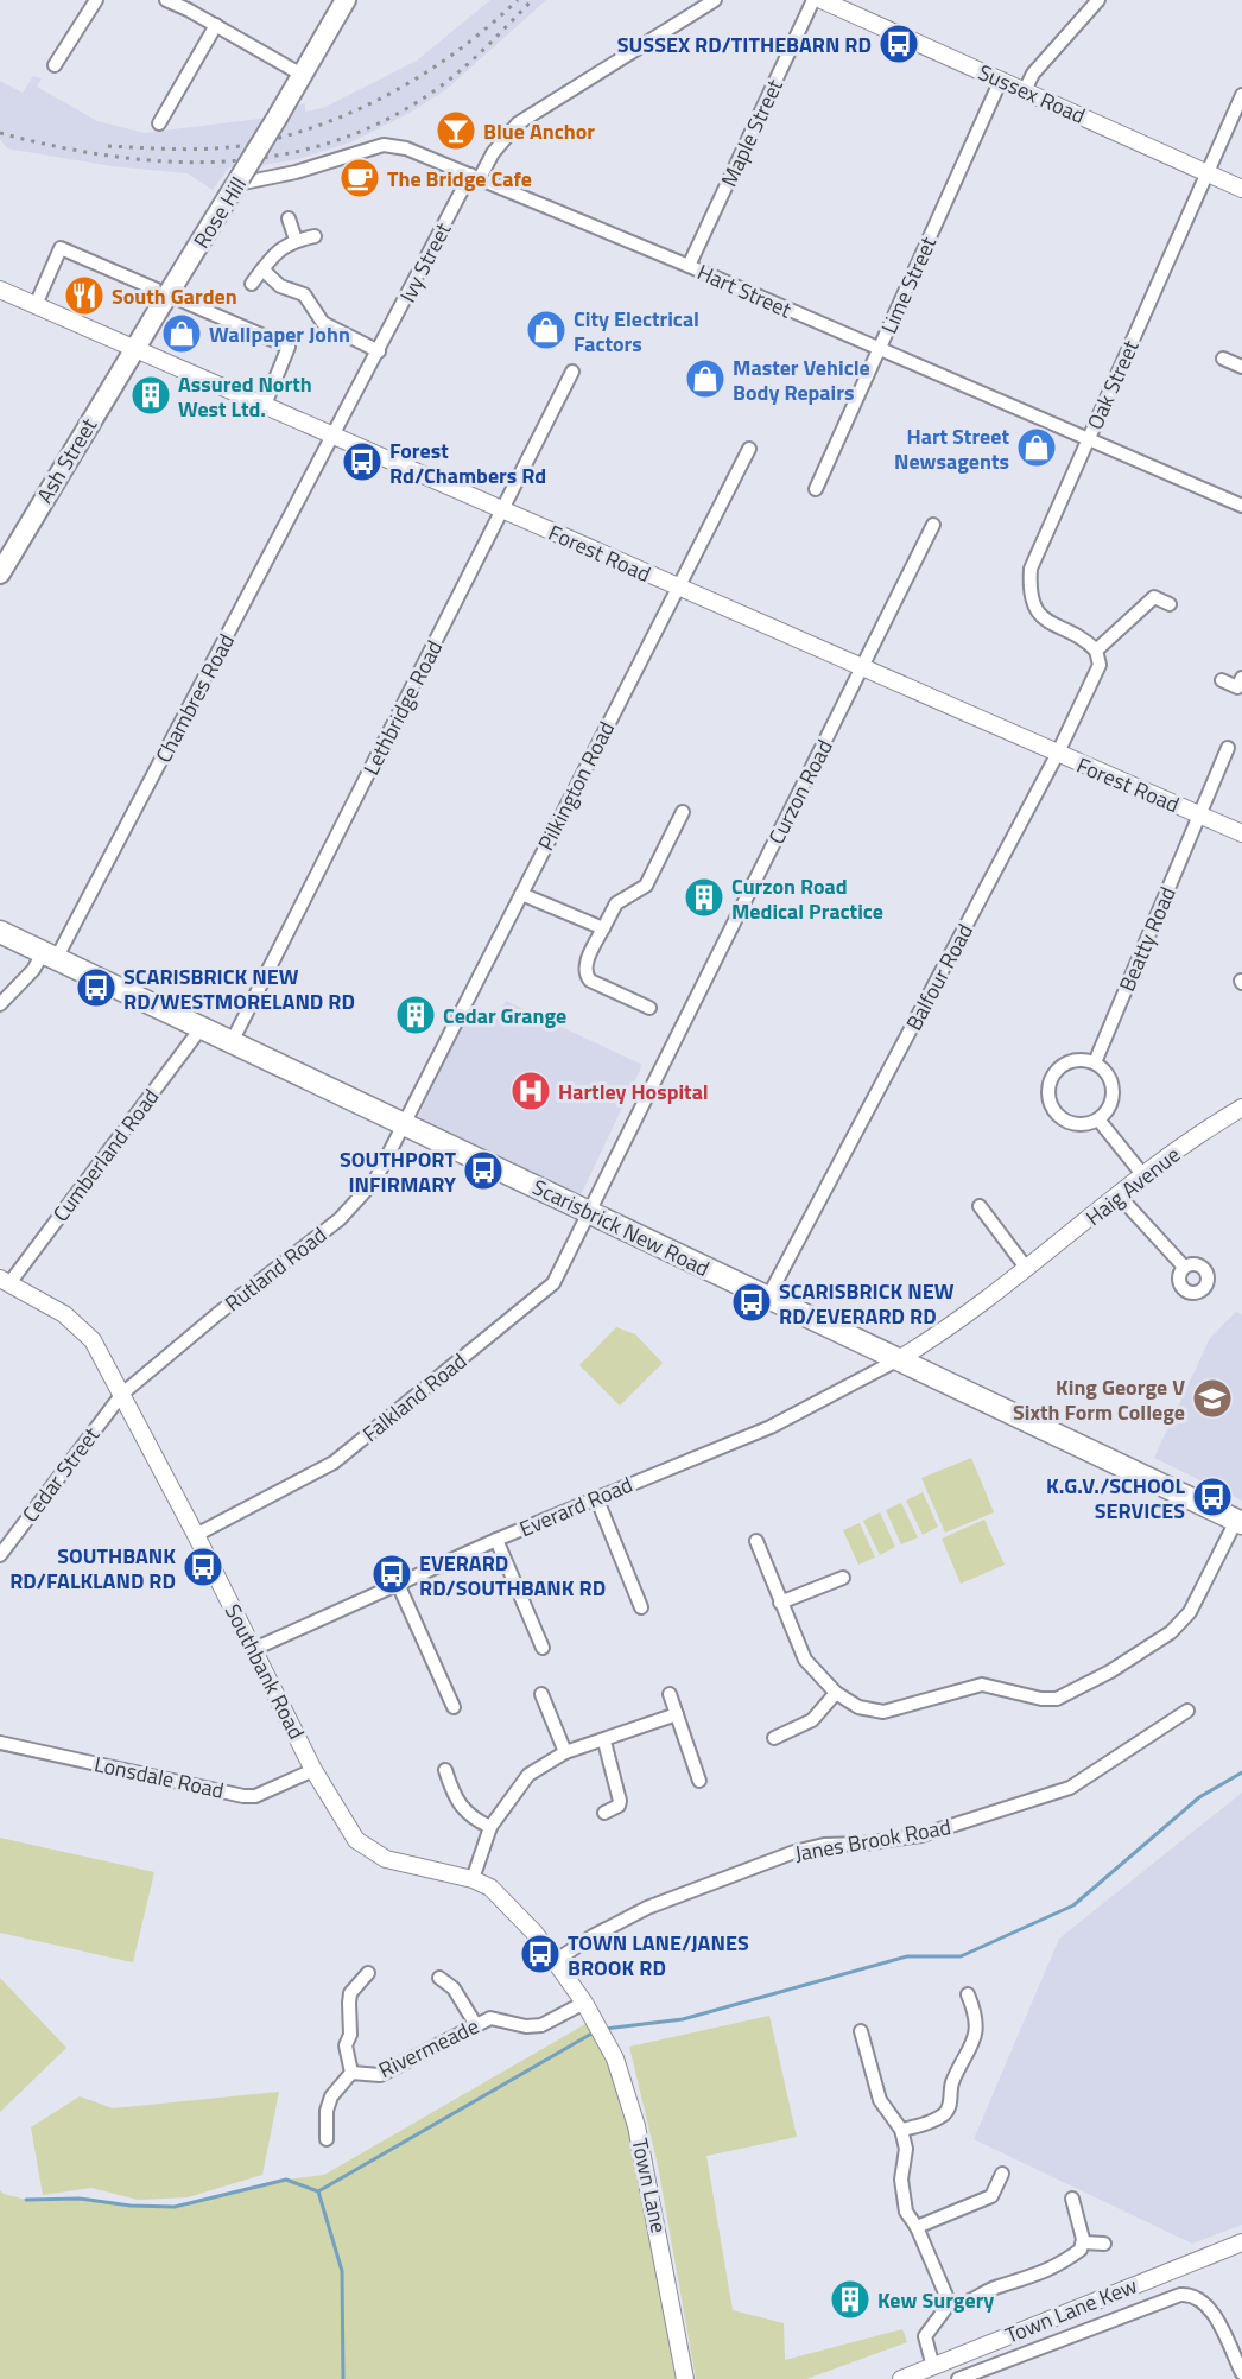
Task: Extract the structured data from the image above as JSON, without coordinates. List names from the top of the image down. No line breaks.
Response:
{"streets":{"highway":["Scarisbrick New Road"],"main road":["Rose Hill","Ash Street"],"street":["Sussex Road","Maple Street","Ivy Street","Lime Street","Hart Street","Oak Street","Forest Road","Chambres Road","Lethbridge Road","Pilkington Road","Curzon Road","Beatty Road","Balfour Road","Cumberland Road","Haig Avenue","Rutland Road","Falkland Road","Cedar Street","Everard Road","Southbank Road","Lonsdale Road","Janes Brook Road","Rivermeade","Town Lane","Town Lane Kew"]},"crossings":[["Sussex Road","Lime Street"],["Sussex Road","Oak Street"],["Maple Street","Hart Street"],["Rose Hill","Hart Street"],["Rose Hill","Ash Street"],["Rose Hill","Forest Road"],["Ivy Street","Hart Street"],["Ivy Street","Forest Road"],["Ivy Street","Chambres Road"],["Lime Street","Hart Street"],["Hart Street","Oak Street"],["Oak Street","Balfour Road"],["Ash Street","Forest Road"],["Forest Road","Chambres Road"],["Forest Road","Lethbridge Road"],["Forest Road","Pilkington Road"],["Forest Road","Curzon Road"],["Forest Road","Beatty Road"],["Forest Road","Balfour Road"],["Chambres Road","Scarisbrick New Road"],["Lethbridge Road","Scarisbrick New Road"],["Pilkington Road","Scarisbrick New Road"],["Pilkington Road","Rutland Road"],["Curzon Road","Scarisbrick New Road"],["Curzon Road","Falkland Road"],["Balfour Road","Scarisbrick New Road"],["Cumberland Road","Scarisbrick New Road"],["Cumberland Road","Southbank Road"],["Haig Avenue","Scarisbrick New Road"],["Haig Avenue","Everard Road"],["Scarisbrick New Road","Rutland Road"],["Scarisbrick New Road","Falkland Road"],["Scarisbrick New Road","Everard Road"],["Rutland Road","Cedar Street"],["Rutland Road","Southbank Road"],["Falkland Road","Southbank Road"],["Cedar Street","Southbank Road"],["Everard Road","Southbank Road"],["Southbank Road","Lonsdale Road"],["Southbank Road","Janes Brook Road"],["Southbank Road","Rivermeade"],["Southbank Road","Town Lane"],["Rivermeade","Town Lane"]],"places":{"bus stop":["SUSSEX RD/TITHEBARN RD","Forest Rd/Chambers Rd","SCARISBRICK NEW RD/WESTMORELAND RD","SOUTHPORT INFIRMARY","SCARISBRICK NEW RD/EVERARD RD","K.G.V./SCHOOL SERVICES","SOUTHBANK RD/FALKLAND RD","EVERARD RD/SOUTHBANK RD","TOWN LANE/JANES BROOK RD"],"bar":["Blue Anchor"],"cafe":["The Bridge Cafe"],"restaurant":["South Garden"],"shop":["City Electrical Factors","Wallpaper John","Master Vehicle Body Repairs","Hart Street Newsagents"],"building":["Assured North West Ltd.","Curzon Road Medical Practice","Cedar Grange","Kew Surgery"],"hospital":["Hartley Hospital"],"school or university":["King George V Sixth Form College"]}}
